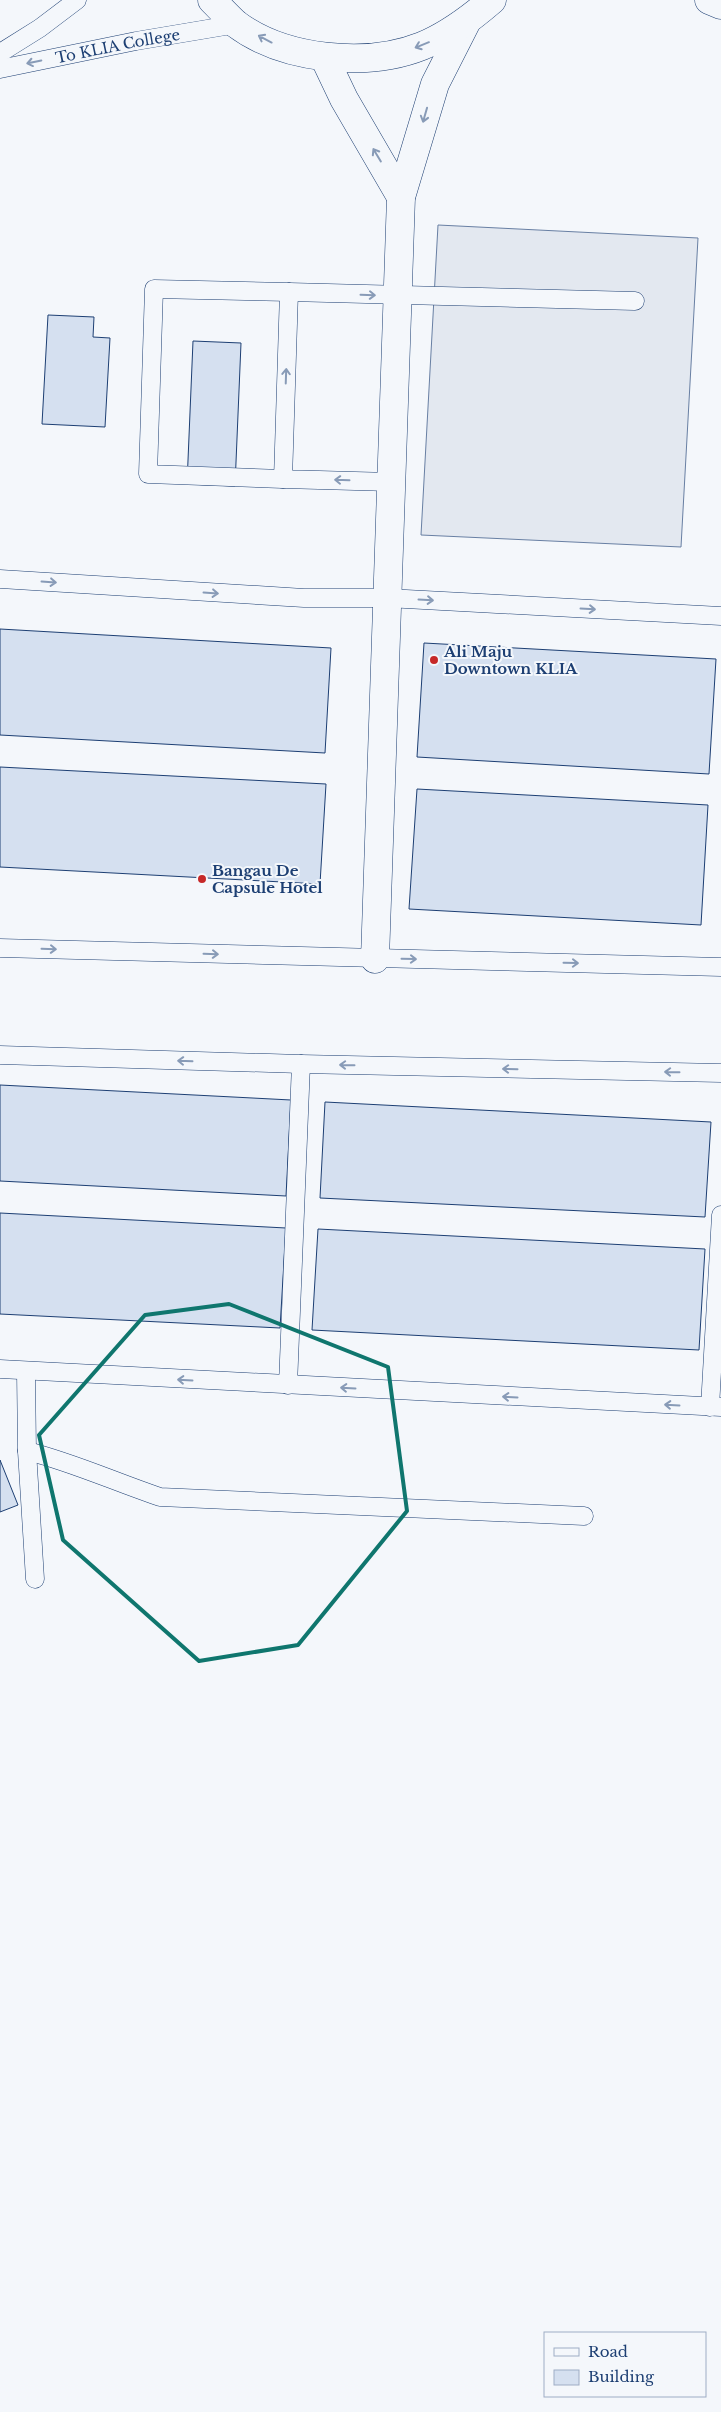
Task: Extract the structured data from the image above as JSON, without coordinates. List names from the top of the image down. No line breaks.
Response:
{"streets":{"lane":["To KLIA College"]},"places":["Ali Maju Downtown KLIA","Bangau De Capsule Hotel"],"legend":["Road","Building"]}
